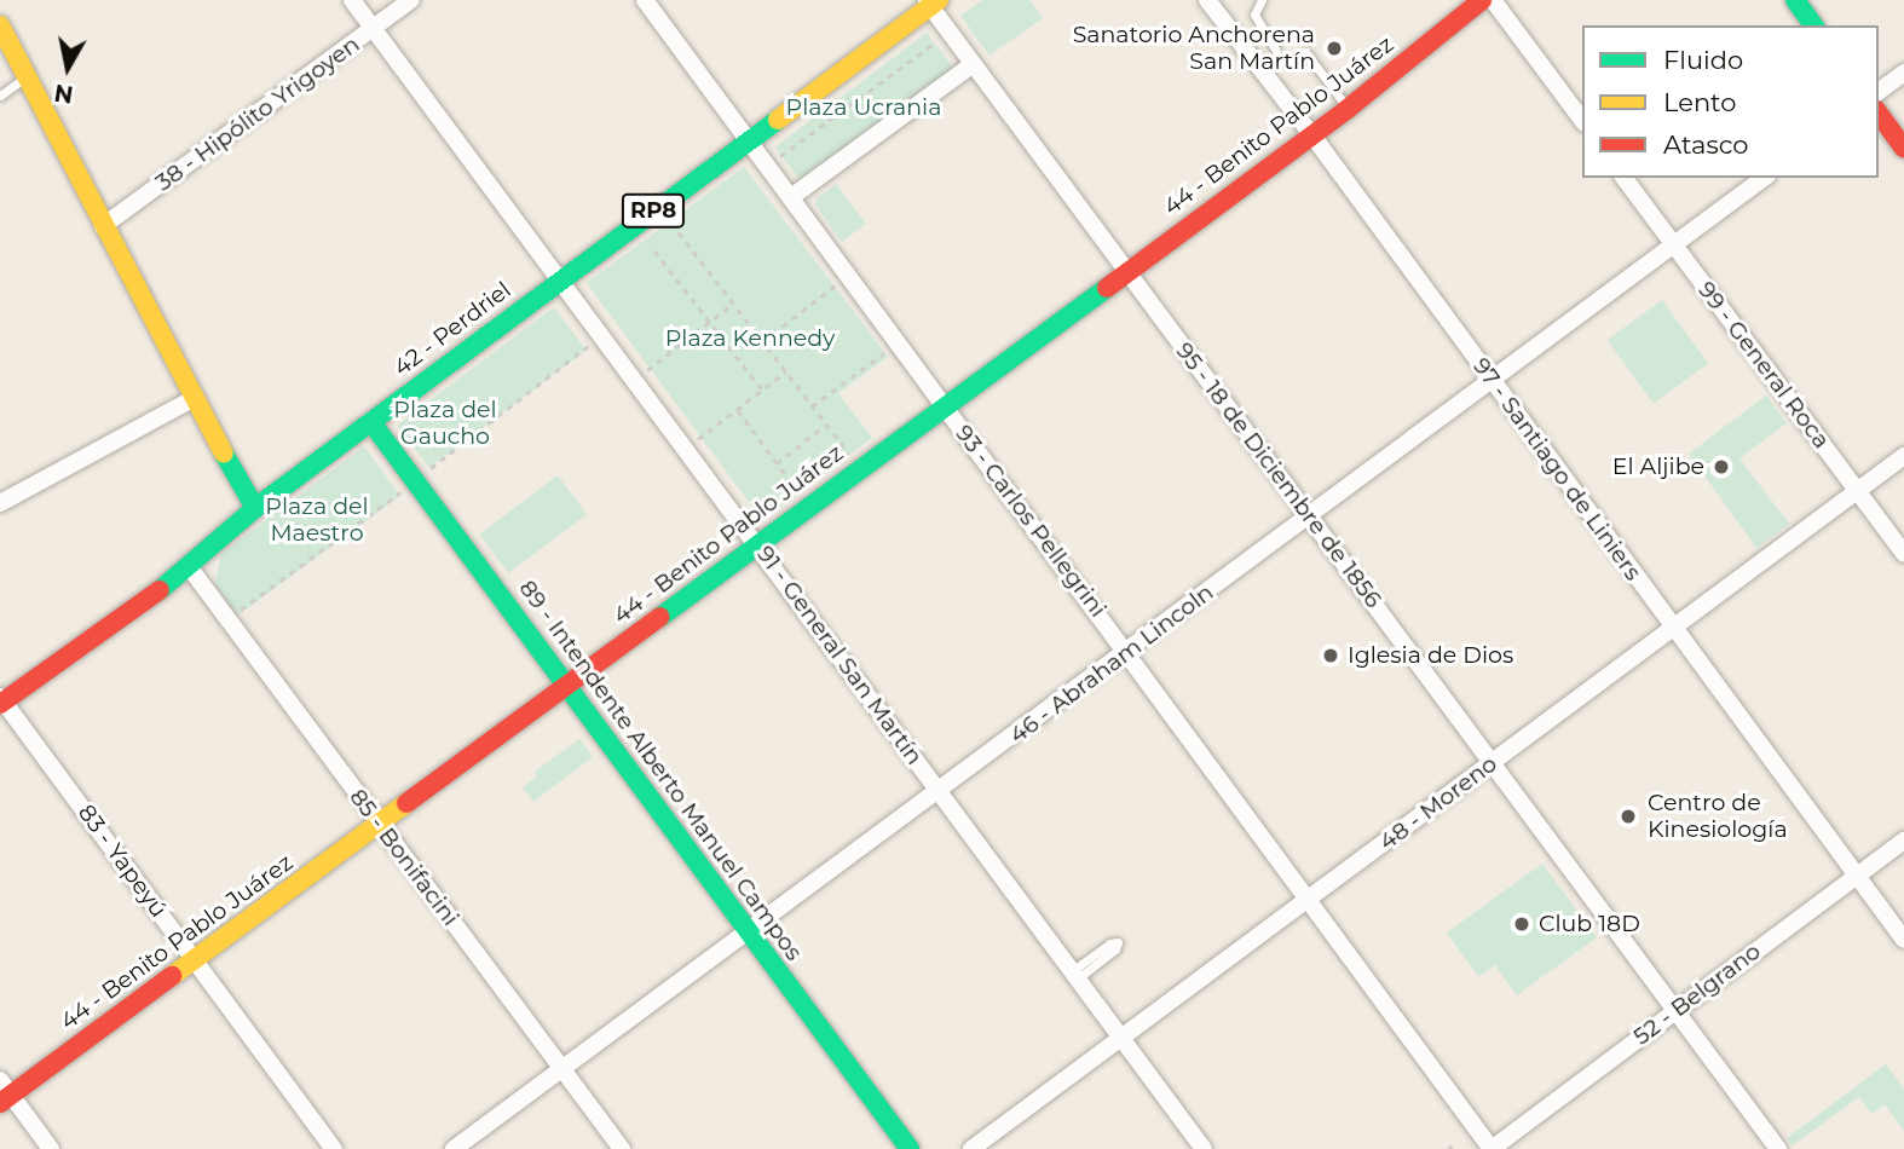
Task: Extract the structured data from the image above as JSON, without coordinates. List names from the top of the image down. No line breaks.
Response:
{"streets":{"street":["38 - Hipólito Yrigoyen","44 - Benito Pablo Juárez","RP8","42 - Perdriel","99 - General Roca","97 - Santiago de Liniers","95 - 18 de Diciembre de 1856","93 - Carlos Pellegrini","91 - General San Martín","46 - Abraham Lincoln","89 - Intendente Alberto Manuel Campos","48 - Moreno","85 - Bonifacini","83 - Yapeyú","52 - Belgrano"]},"crossings":[["38 - Hipólito Yrigoyen","91 - General San Martín"],["44 - Benito Pablo Juárez","97 - Santiago de Liniers"],["44 - Benito Pablo Juárez","95 - 18 de Diciembre de 1856"],["44 - Benito Pablo Juárez","93 - Carlos Pellegrini"],["44 - Benito Pablo Juárez","91 - General San Martín"],["44 - Benito Pablo Juárez","89 - Intendente Alberto Manuel Campos"],["44 - Benito Pablo Juárez","85 - Bonifacini"],["44 - Benito Pablo Juárez","83 - Yapeyú"],["42 - Perdriel","95 - 18 de Diciembre de 1856"],["42 - Perdriel","93 - Carlos Pellegrini"],["42 - Perdriel","91 - General San Martín"],["42 - Perdriel","89 - Intendente Alberto Manuel Campos"],["42 - Perdriel","85 - Bonifacini"],["42 - Perdriel","83 - Yapeyú"],["99 - General Roca","46 - Abraham Lincoln"],["99 - General Roca","48 - Moreno"],["97 - Santiago de Liniers","46 - Abraham Lincoln"],["97 - Santiago de Liniers","48 - Moreno"],["97 - Santiago de Liniers","52 - Belgrano"],["95 - 18 de Diciembre de 1856","46 - Abraham Lincoln"],["95 - 18 de Diciembre de 1856","48 - Moreno"],["95 - 18 de Diciembre de 1856","52 - Belgrano"],["93 - Carlos Pellegrini","46 - Abraham Lincoln"],["93 - Carlos Pellegrini","48 - Moreno"],["93 - Carlos Pellegrini","52 - Belgrano"],["91 - General San Martín","46 - Abraham Lincoln"],["91 - General San Martín","48 - Moreno"],["46 - Abraham Lincoln","89 - Intendente Alberto Manuel Campos"],["46 - Abraham Lincoln","85 - Bonifacini"]],"parks":["Plaza Ucrania","Plaza Kennedy","Plaza del Gaucho","Plaza del Maestro"],"places":["Sanatorio Anchorena San Martín","El Aljibe","Iglesia de Dios","Centro de Kinesiología","Club 18D"],"legend":["Fluido","Lento","Atasco"],"north":"bottom"}
